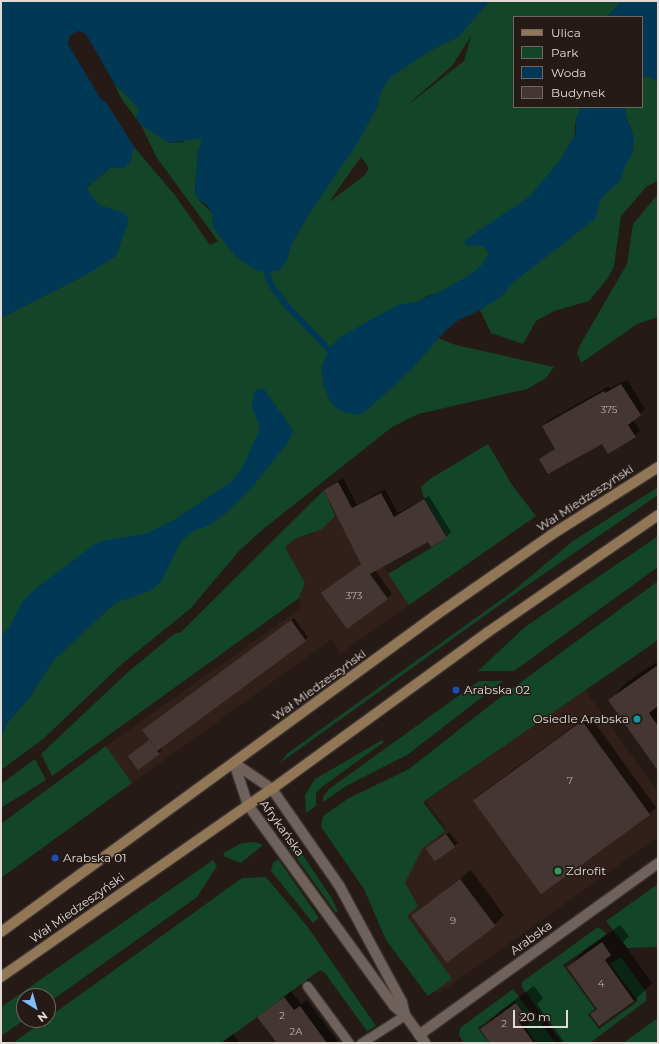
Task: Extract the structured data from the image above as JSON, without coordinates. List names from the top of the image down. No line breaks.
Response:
{"streets":{"main road":["Wał Miedzeszyński"],"street":["Afrykańska","Arabska"]},"crossings":[["Wał Miedzeszyński","Afrykańska"],["Afrykańska","Arabska"]],"places":["Arabska 02","Osiedle Arabska","Arabska 01","Zdrofit"],"house_numbers":["375","373","7","9","4","2","2","2A"],"legend":["Ulica","Park","Woda","Budynek"],"scale_bar":"20 m","north":"bottom right"}
